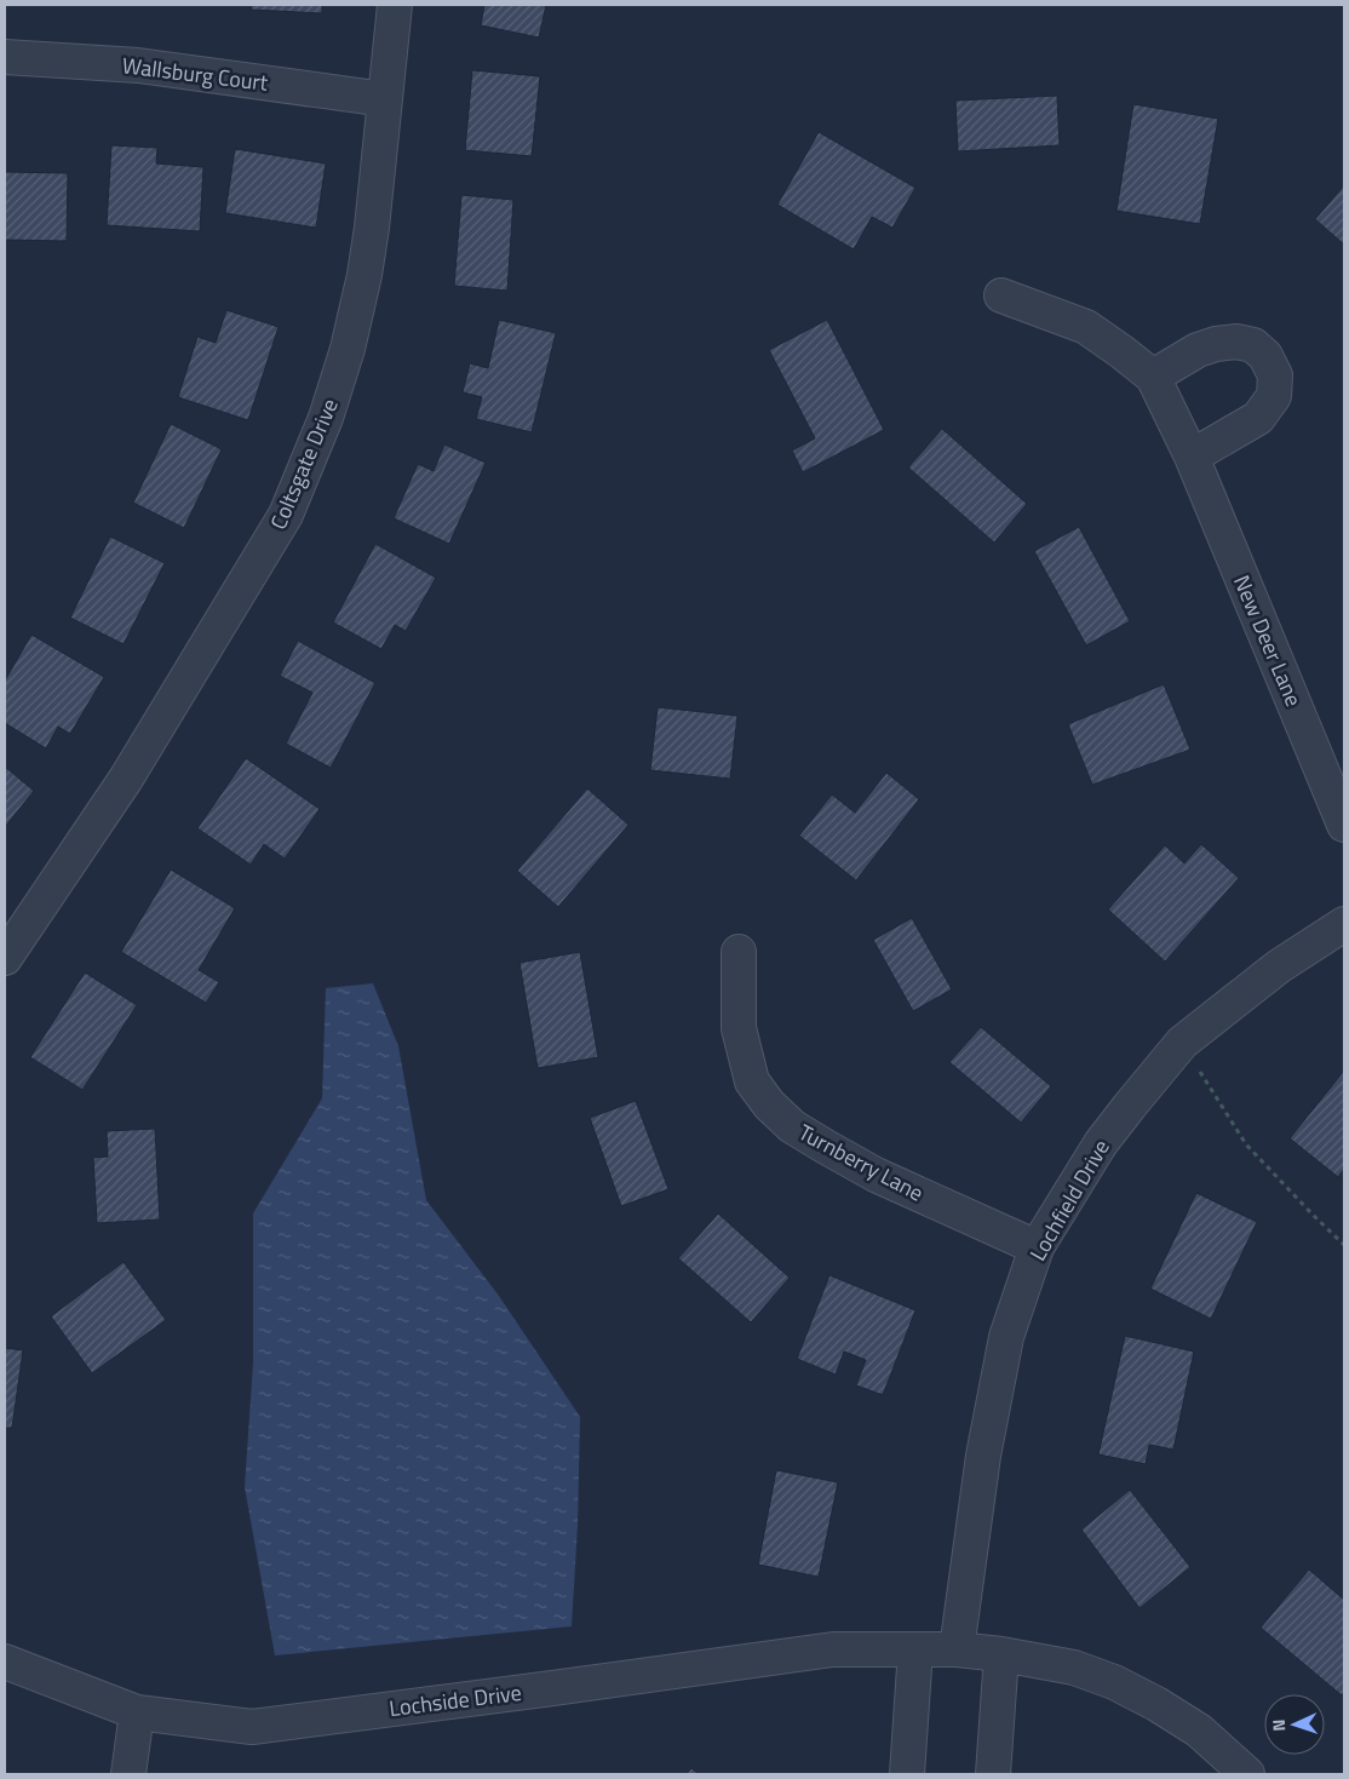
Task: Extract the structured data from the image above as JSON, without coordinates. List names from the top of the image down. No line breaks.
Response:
{"streets":{"street":["Wallsburg Court","Coltsgate Drive","New Deer Lane","Turnberry Lane","Lochfield Drive","Lochside Drive"]},"crossings":[["Wallsburg Court","Coltsgate Drive"],["Turnberry Lane","Lochfield Drive"],["Lochfield Drive","Lochside Drive"]],"north":"left"}
